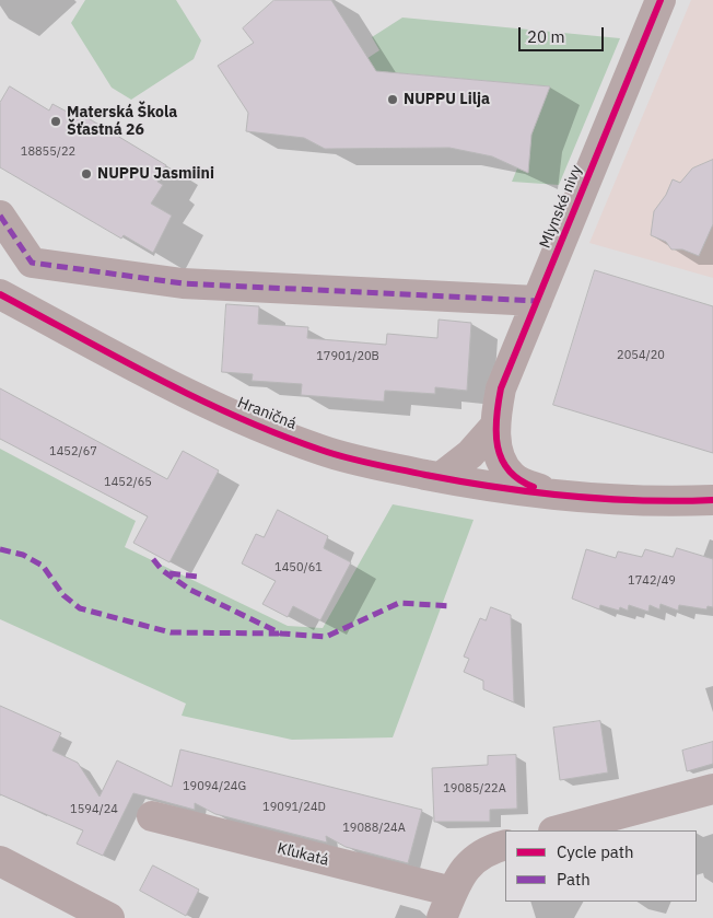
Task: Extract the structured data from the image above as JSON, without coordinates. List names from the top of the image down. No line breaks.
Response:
{"streets":{"street":["Mlynské nivy","Hraničná","Kľukatá"]},"crossings":[["Mlynské nivy","Hraničná"]],"places":["NUPPU Lilja","Materská Škola Šťastná 26","NUPPU Jasmiini"],"house_numbers":["18855/22","2054/20","17901/20B","1452/67","1452/65","1450/61","1742/49","19094/24G","19085/22A","19091/24D","1594/24","19088/24A"],"legend":["Cycle path","Path"],"scale_bar":"20 m"}
